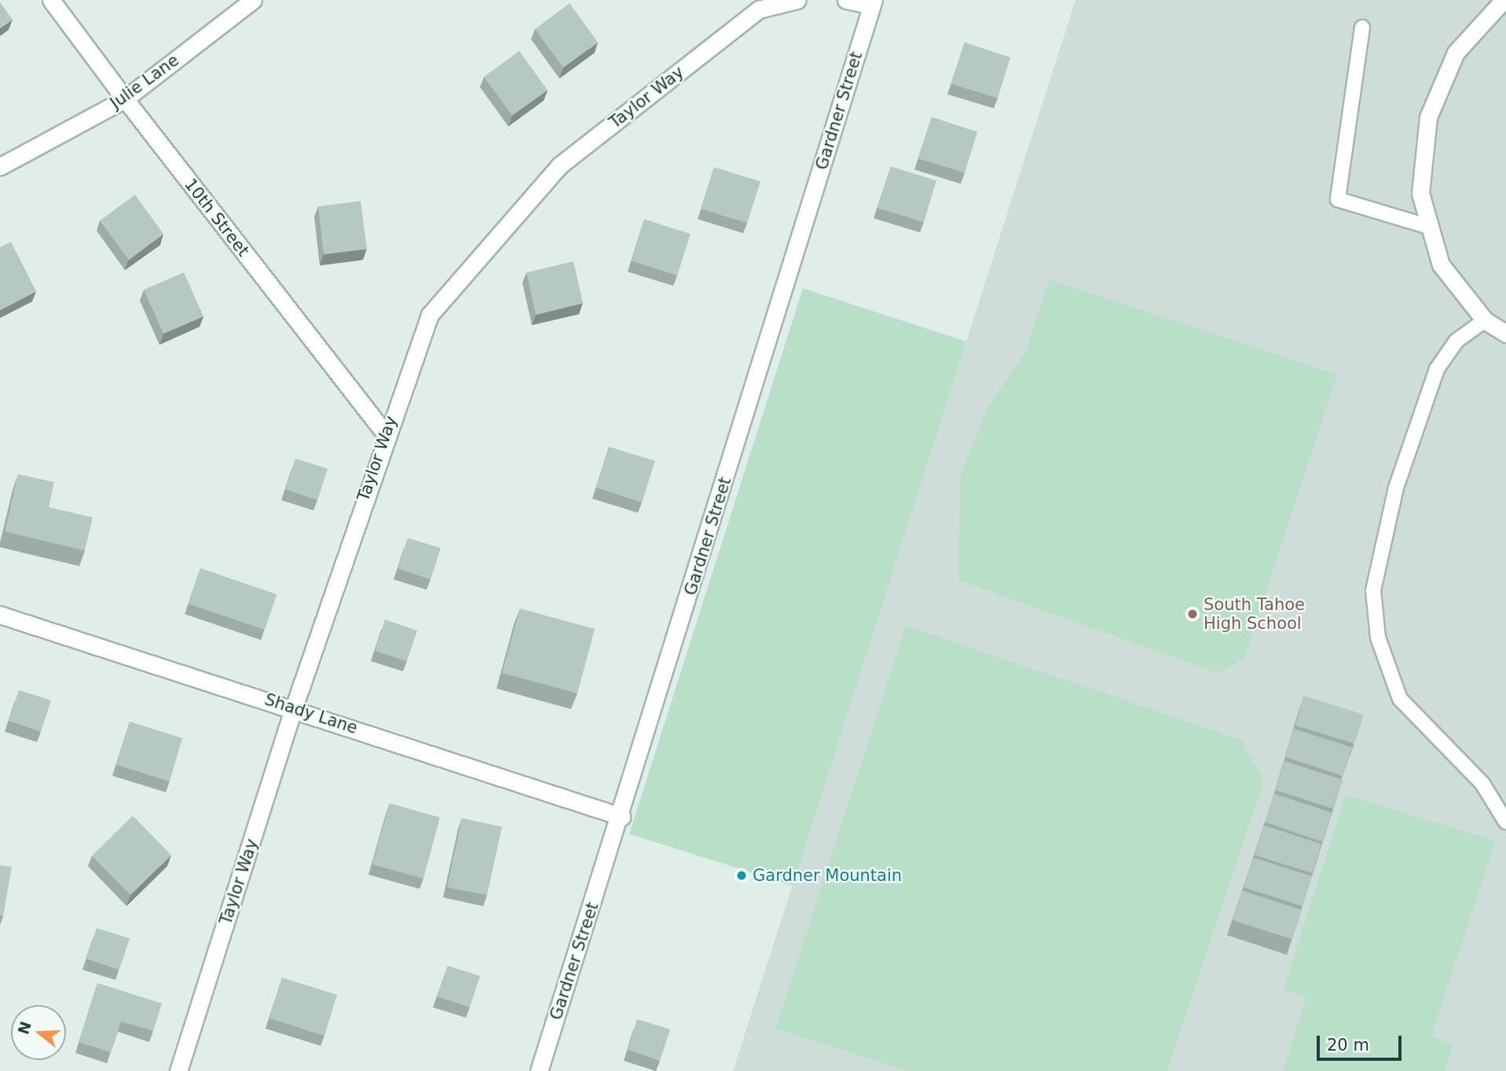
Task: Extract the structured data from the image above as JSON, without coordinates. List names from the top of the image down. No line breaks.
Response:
{"streets":{"street":["Julie Lane","Taylor Way","Gardner Street","10th Street","Shady Lane"]},"crossings":[["Julie Lane","10th Street"],["Taylor Way","10th Street"],["Taylor Way","Shady Lane"],["Gardner Street","Shady Lane"]],"places":["South Tahoe High School","Gardner Mountain"],"scale_bar":"20 m","north":"left"}
